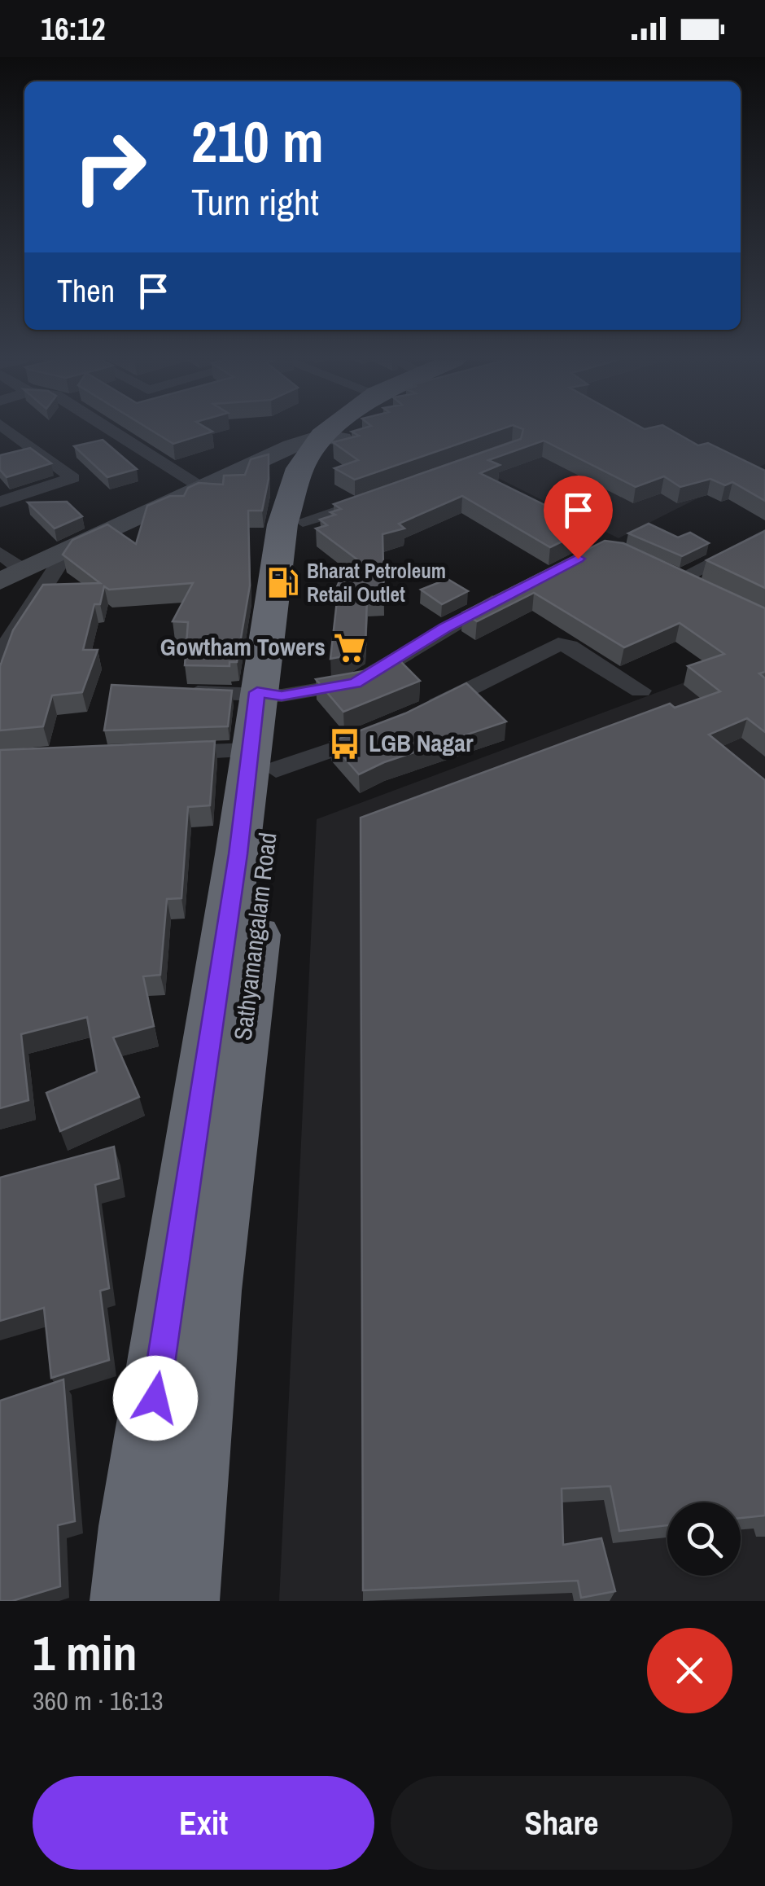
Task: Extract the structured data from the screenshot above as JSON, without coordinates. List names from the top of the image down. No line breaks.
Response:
{"streets":{"highway":["Sathyamangalam Road"]},"places":{"fuel station":["Bharat Petroleum Retail Outlet"],"supermarket":["Gowtham Towers"],"bus stop":["LGB Nagar"]},"page":{"status":"16:12","turn":["210 m","Turn right"],"then":"Then","heading":["1 min","360 m · 16:13"],"buttons":["Exit","Share"]}}
